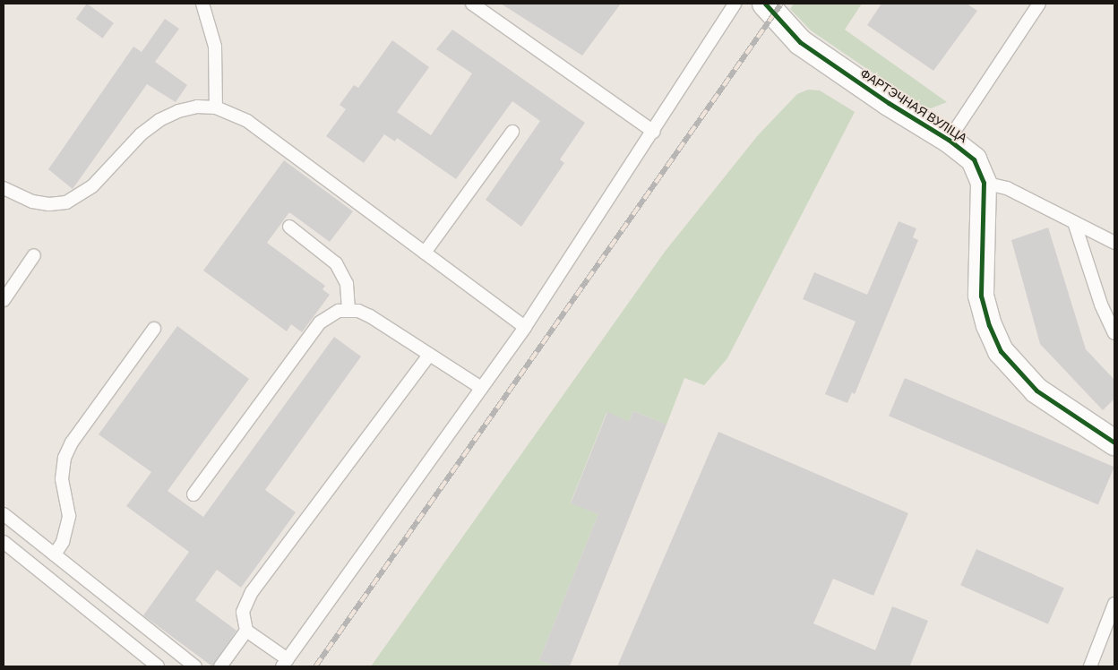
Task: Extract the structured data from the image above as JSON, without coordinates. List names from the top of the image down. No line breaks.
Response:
{"streets":{"street":["ФАРТЭЧНАЯ ВУЛІЦА"]}}
